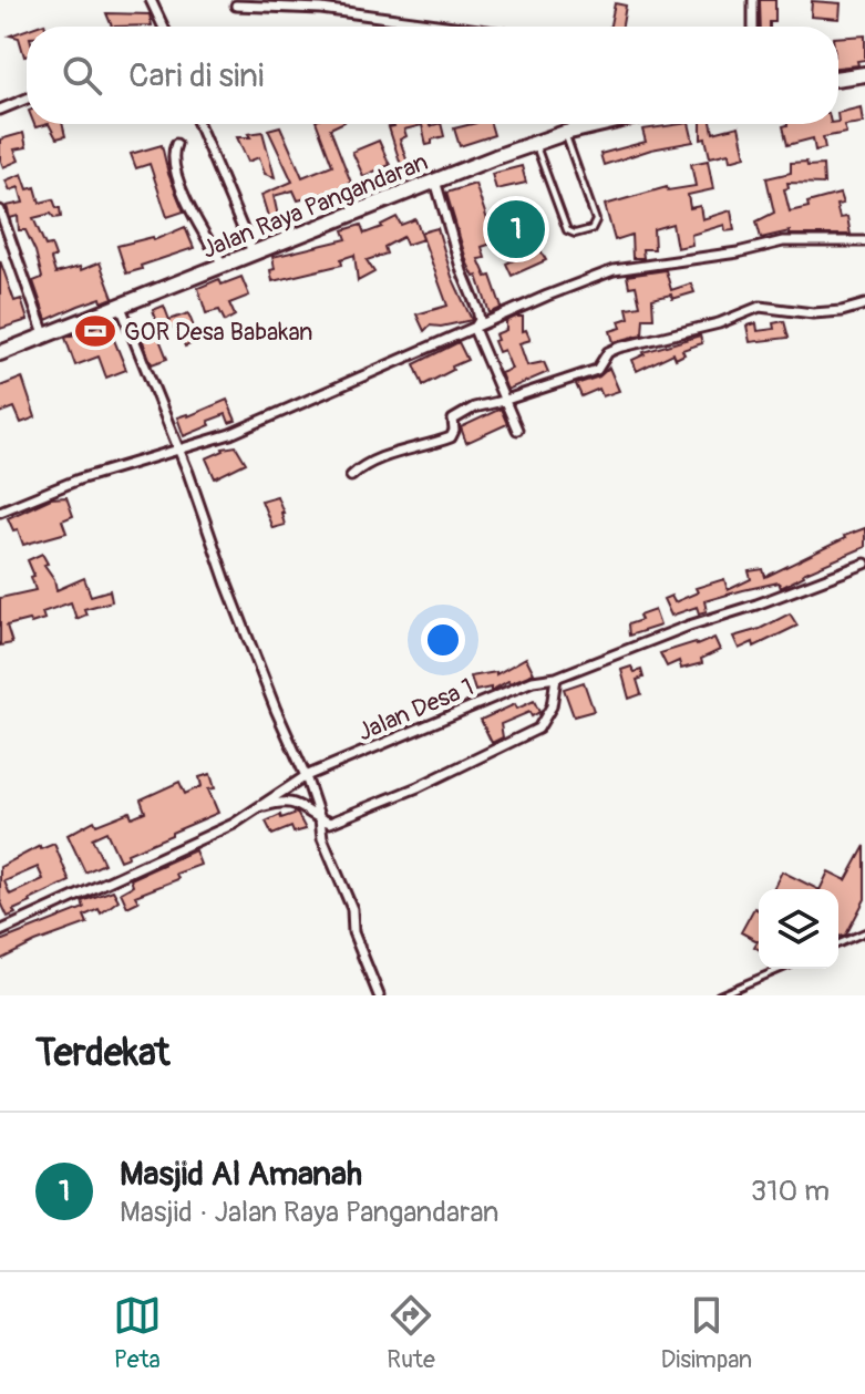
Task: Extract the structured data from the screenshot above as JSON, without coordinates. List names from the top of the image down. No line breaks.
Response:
{"streets":{"highway":["Jalan Raya Pangandaran"],"street":["Jalan Desa 1"]},"places":{"sports":["GOR Desa Babakan"]},"page":{"search":"Cari di sini","pins":"1","heading":"Terdekat","list":[{"mark":"1","name":"Masjid Al Amanah","note":"Masjid · Jalan Raya Pangandaran","value":"310 m"}],"nav":["Peta","Rute","Disimpan"]}}
